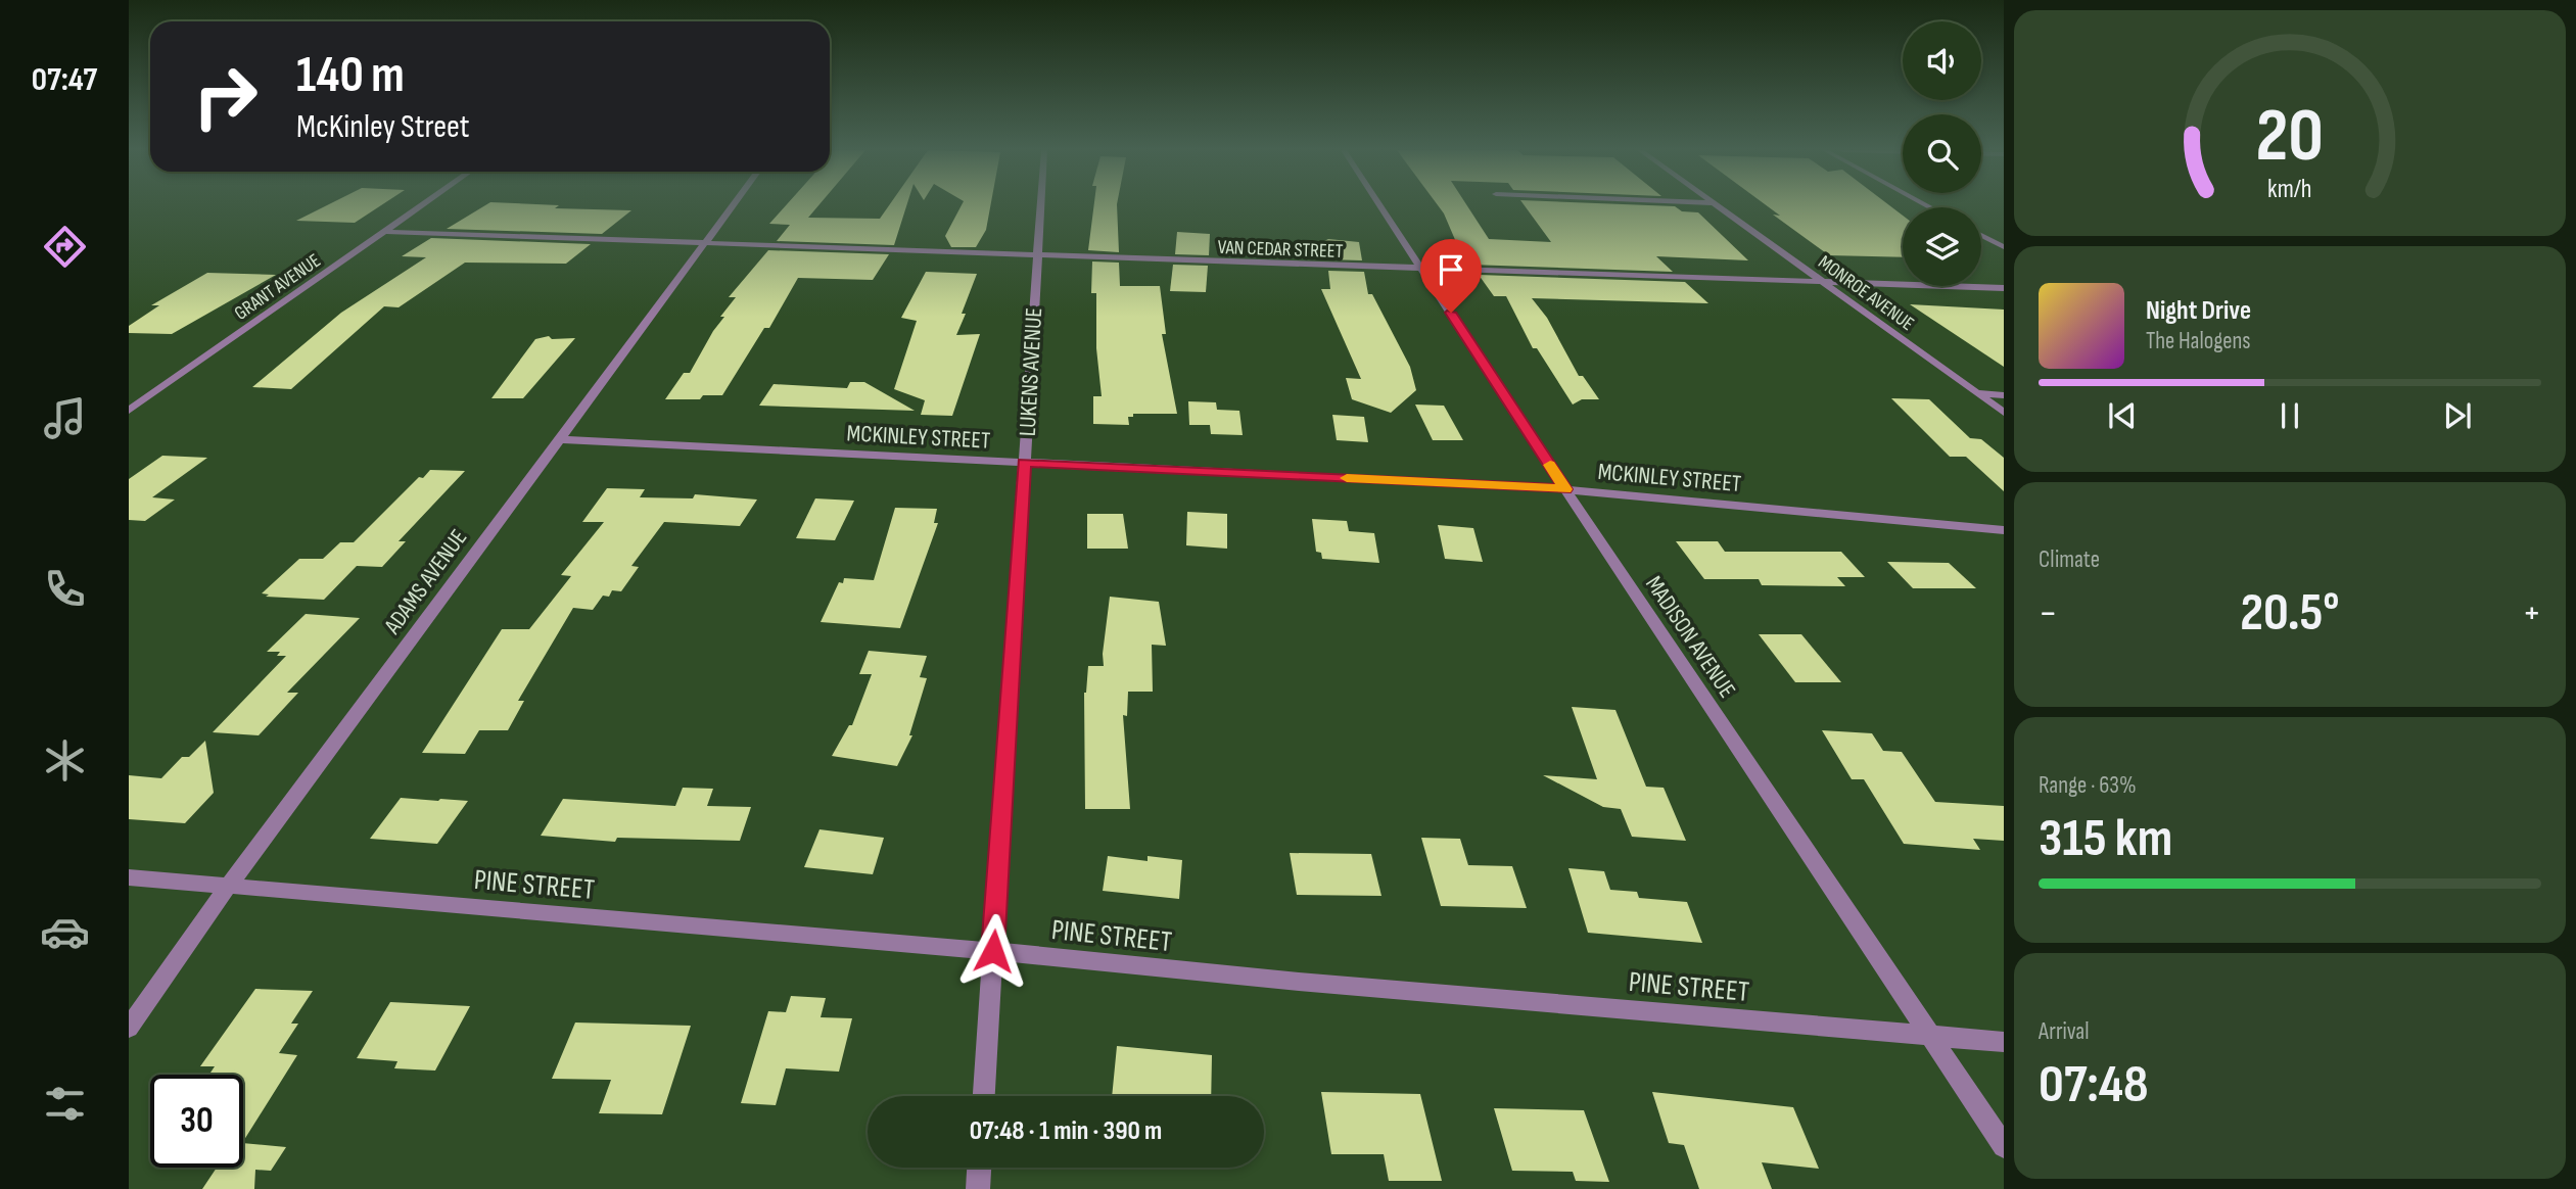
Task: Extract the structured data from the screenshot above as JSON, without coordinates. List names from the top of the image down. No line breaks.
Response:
{"streets":{"street":["VAN CEDAR STREET","GRANT AVENUE","MONROE AVENUE","LUKENS AVENUE","MCKINLEY STREET","ADAMS AVENUE","MADISON AVENUE","PINE STREET"]},"crossings":[["VAN CEDAR STREET","GRANT AVENUE"],["VAN CEDAR STREET","MONROE AVENUE"],["VAN CEDAR STREET","LUKENS AVENUE"],["VAN CEDAR STREET","ADAMS AVENUE"],["VAN CEDAR STREET","MADISON AVENUE"],["LUKENS AVENUE","MCKINLEY STREET"],["LUKENS AVENUE","PINE STREET"],["MCKINLEY STREET","ADAMS AVENUE"],["MCKINLEY STREET","MADISON AVENUE"],["ADAMS AVENUE","PINE STREET"],["MADISON AVENUE","PINE STREET"]],"page":{"tabs":"07:47","turn":["140 m","McKinley Street"],"song":["Night Drive","The Halogens"],"tile":["Climate",["Range · 63%","315 km"],["Arrival","07:48"]],"heat":["−","20.5°","+"],"limit":"30","trip":"07:48 · 1 min · 390 m","gauge":["20","km/h"]}}
